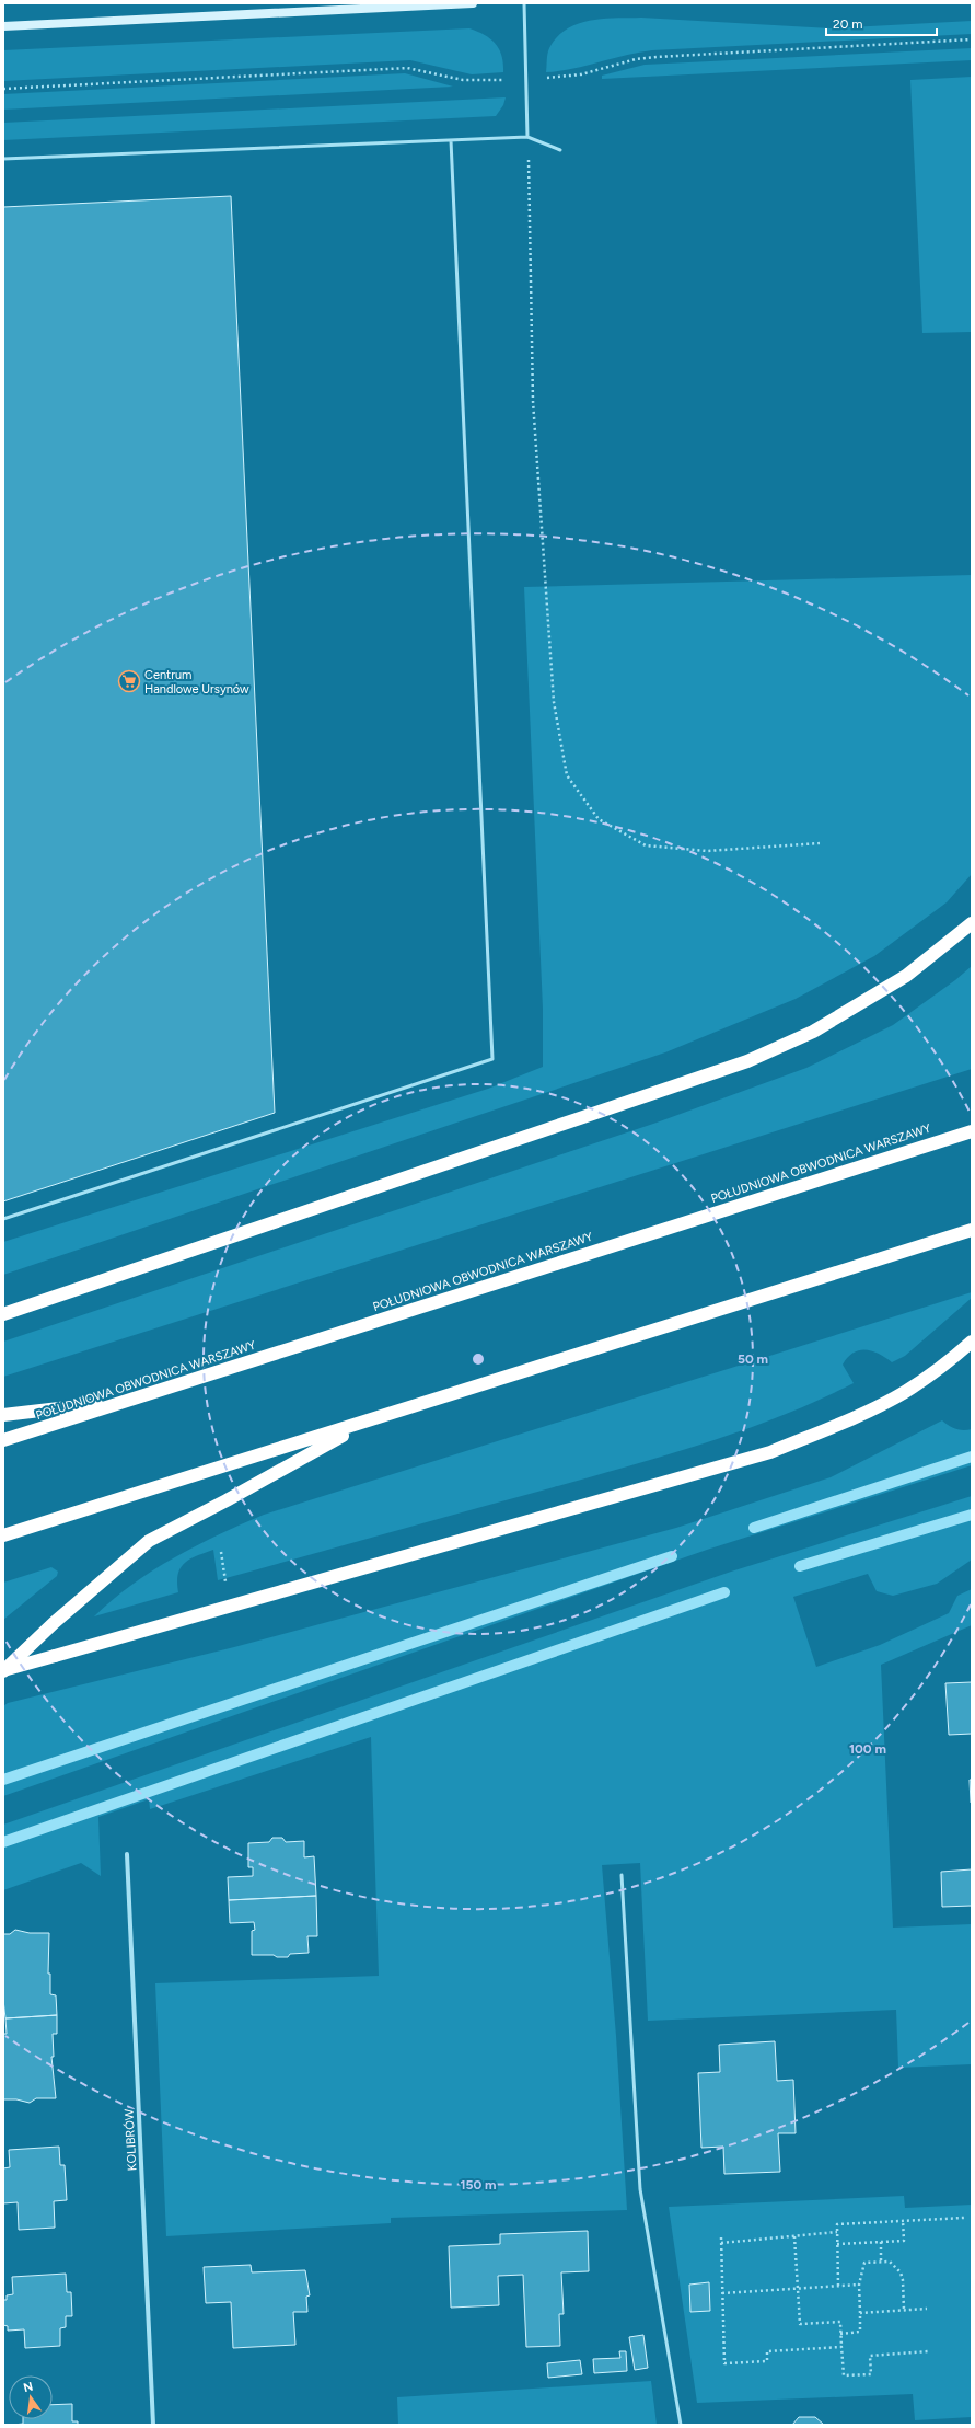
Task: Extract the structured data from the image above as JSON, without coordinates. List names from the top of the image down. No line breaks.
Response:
{"streets":{"highway":["POŁUDNIOWA OBWODNICA WARSZAWY"],"street":["KOLIBRÓW"]},"places":{"supermarket":["Centrum Handlowe Ursynów"]},"scale_bar":"20 m","north":"top","rings":["50 m","100 m","150 m"]}
